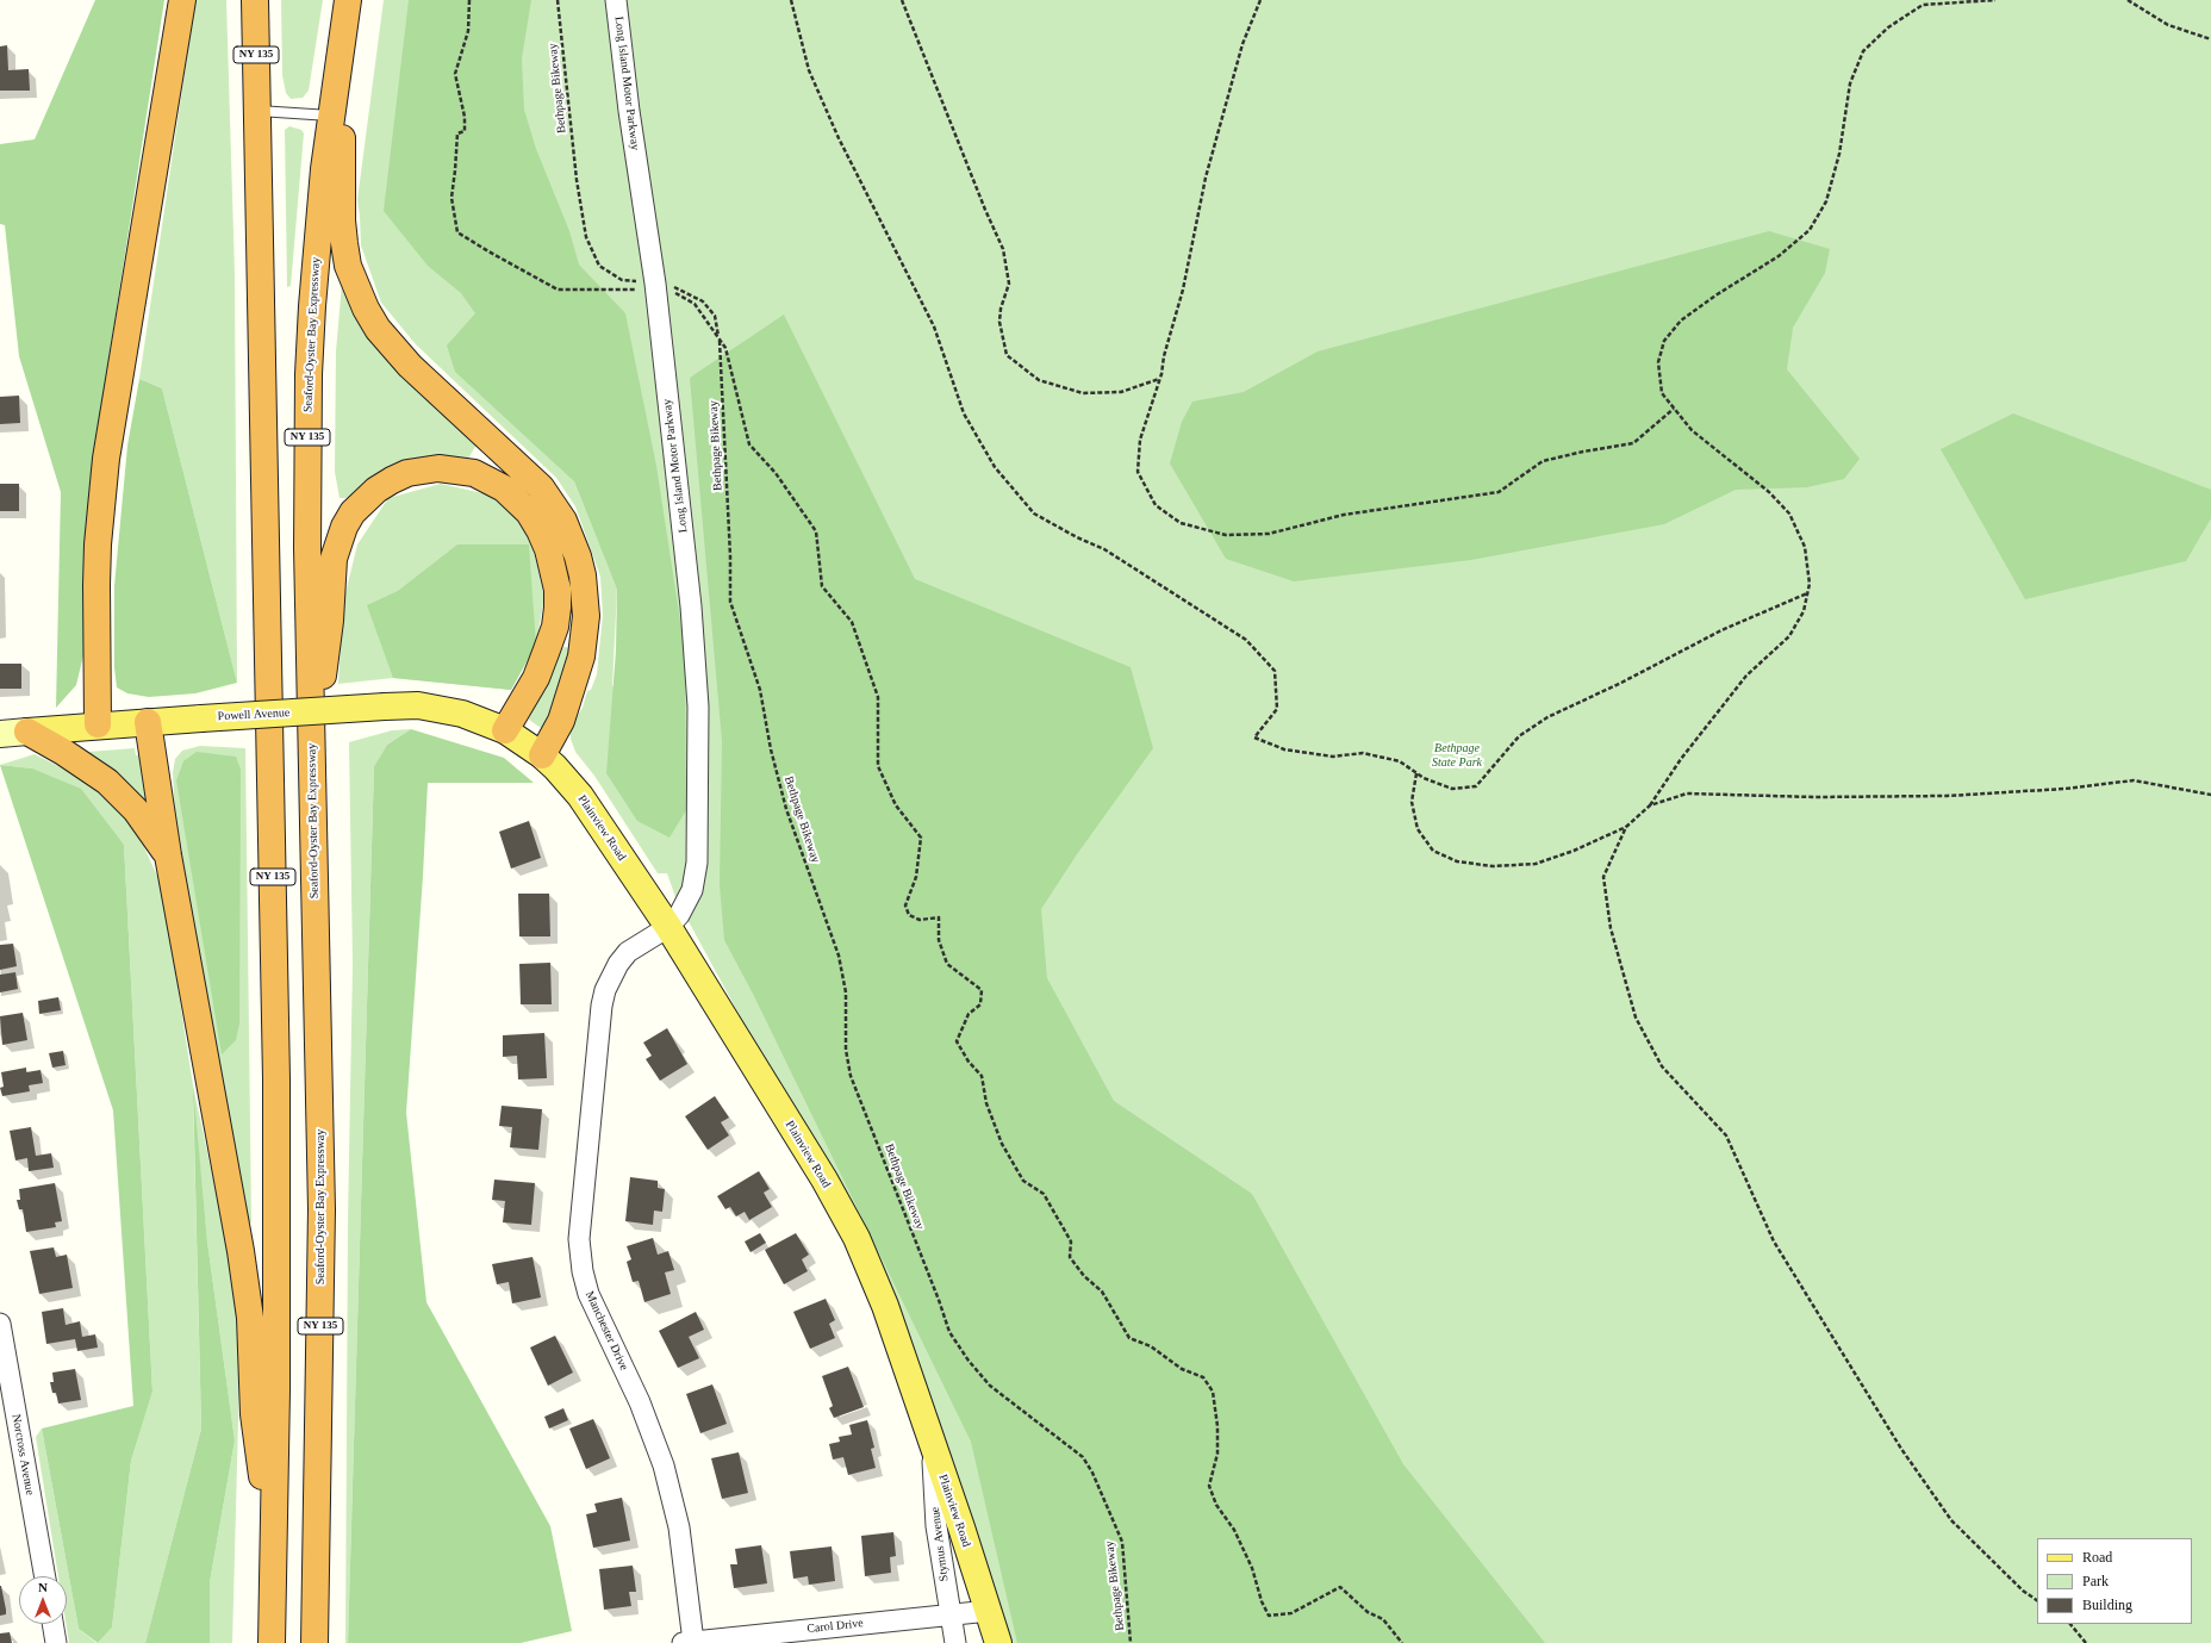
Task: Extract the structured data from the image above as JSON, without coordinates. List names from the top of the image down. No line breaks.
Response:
{"streets":{"highway":["NY 135","Seaford-Oyster Bay Expressway"],"main road":["Powell Avenue","Plainview Road"],"street":["Long Island Motor Parkway","Manchester Drive","Norcross Avenue","Stymus Avenue","Carol Drive"],"path":["Bethpage Bikeway"]},"crossings":[["Long Island Motor Parkway","Bethpage Bikeway"],["Long Island Motor Parkway","Plainview Road"],["Long Island Motor Parkway","Manchester Drive"],["Powell Avenue","Plainview Road"],["Plainview Road","Manchester Drive"],["Plainview Road","Stymus Avenue"],["Plainview Road","Carol Drive"],["Manchester Drive","Carol Drive"],["Stymus Avenue","Carol Drive"]],"parks":["Bethpage State Park"],"legend":["Road","Park","Building"],"north":"top"}
